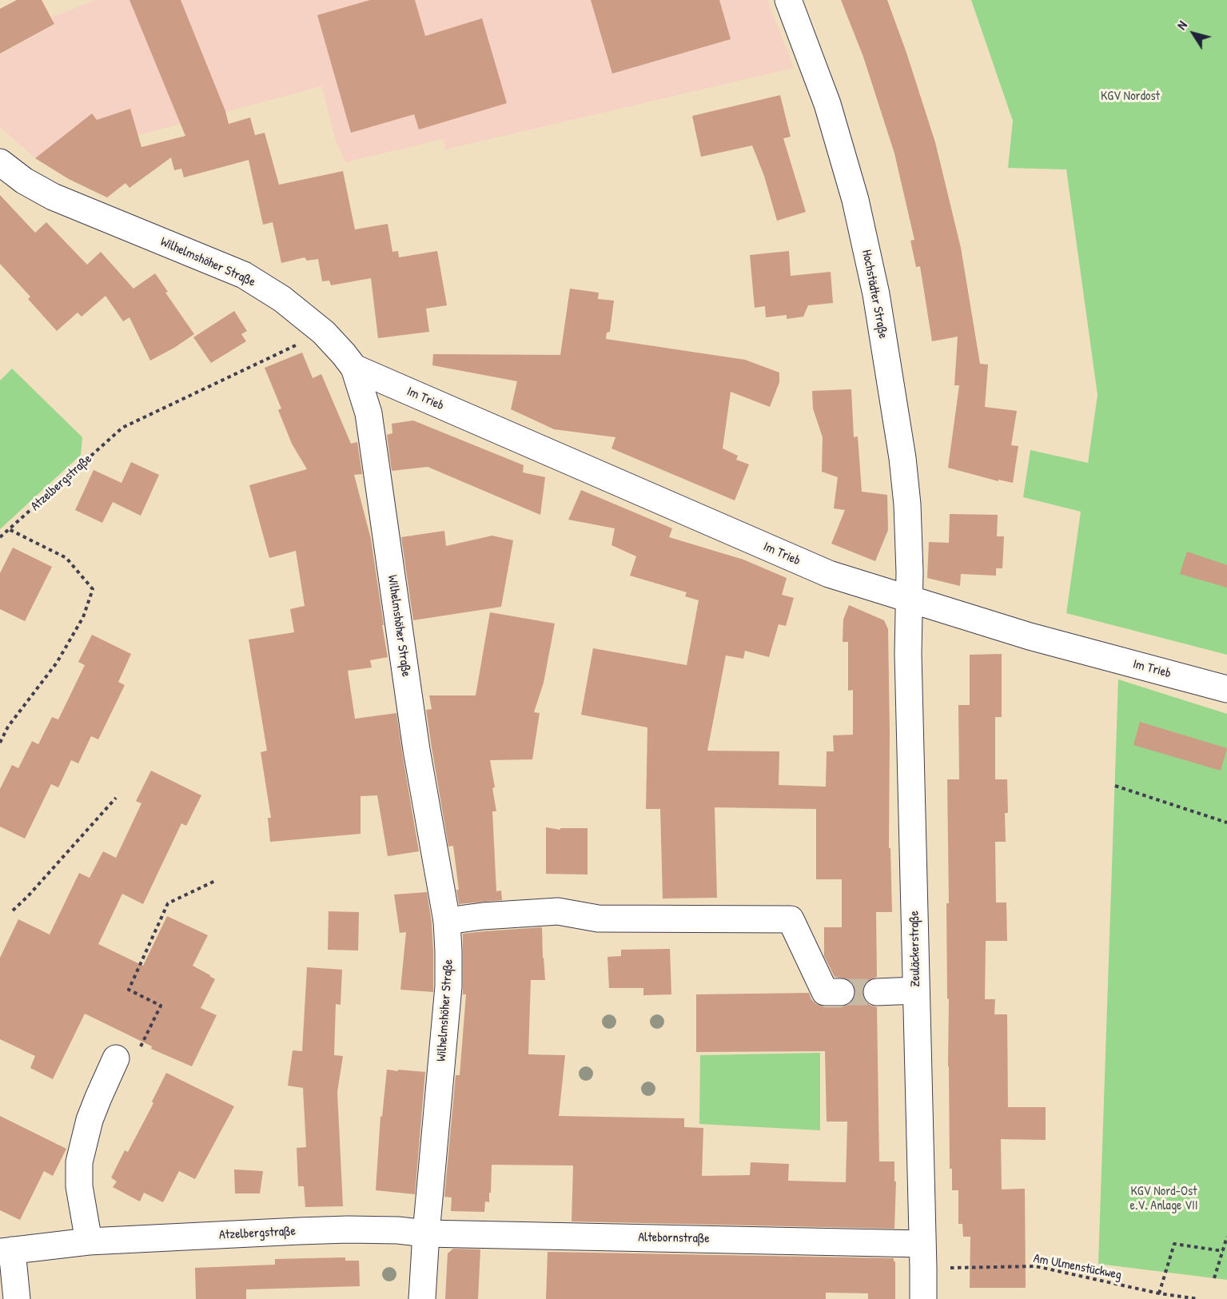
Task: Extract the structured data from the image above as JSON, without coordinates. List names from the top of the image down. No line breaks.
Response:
{"streets":{"street":["Wilhelmshöher Straße","Hochstädter Straße","Im Trieb","Atzelbergstraße","Zeuläckerstraße","Altebornstraße"],"path":["Am Ulmenstückweg"]},"crossings":[["Wilhelmshöher Straße","Im Trieb"],["Wilhelmshöher Straße","Atzelbergstraße"],["Wilhelmshöher Straße","Altebornstraße"],["Hochstädter Straße","Im Trieb"],["Hochstädter Straße","Zeuläckerstraße"],["Im Trieb","Zeuläckerstraße"],["Atzelbergstraße","Altebornstraße"],["Zeuläckerstraße","Altebornstraße"],["Zeuläckerstraße","Am Ulmenstückweg"],["Altebornstraße","Am Ulmenstückweg"]],"parks":["KGV Nordost","KGV Nord-Ost e.V. Anlage VII"],"north":"top left"}
